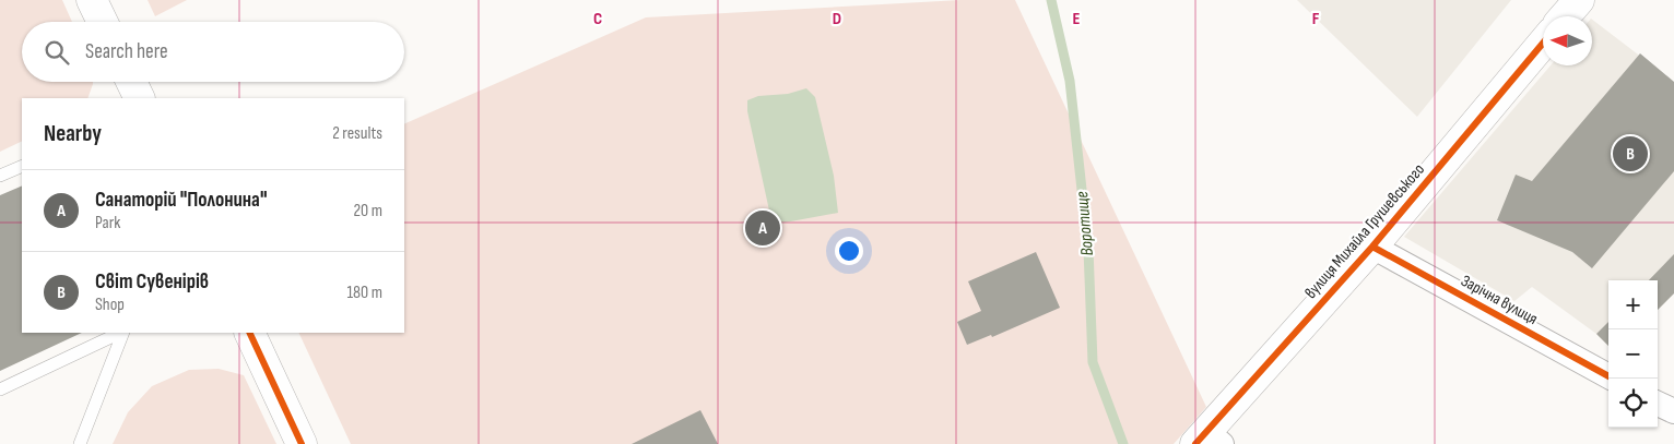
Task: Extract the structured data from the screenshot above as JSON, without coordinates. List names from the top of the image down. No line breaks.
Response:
{"streets":{"street":["вулиця Михайла Грушевського","Зарічна вулиця"]},"crossings":[["вулиця Михайла Грушевського","Зарічна вулиця"]],"water":["Воротище"],"north":"left","page":{"search":"Search here","heading":["Nearby","2 results"],"pins":["B","A"],"list":[{"mark":"A","name":"Санаторій \"Полонина\"","note":"Park","value":"20 m"},{"mark":"B","name":"Світ Сувенірів","note":"Shop","value":"180 m"}],"map_buttons":["+","−"]},"grid":{"columns":["C","D","E","F"]}}
